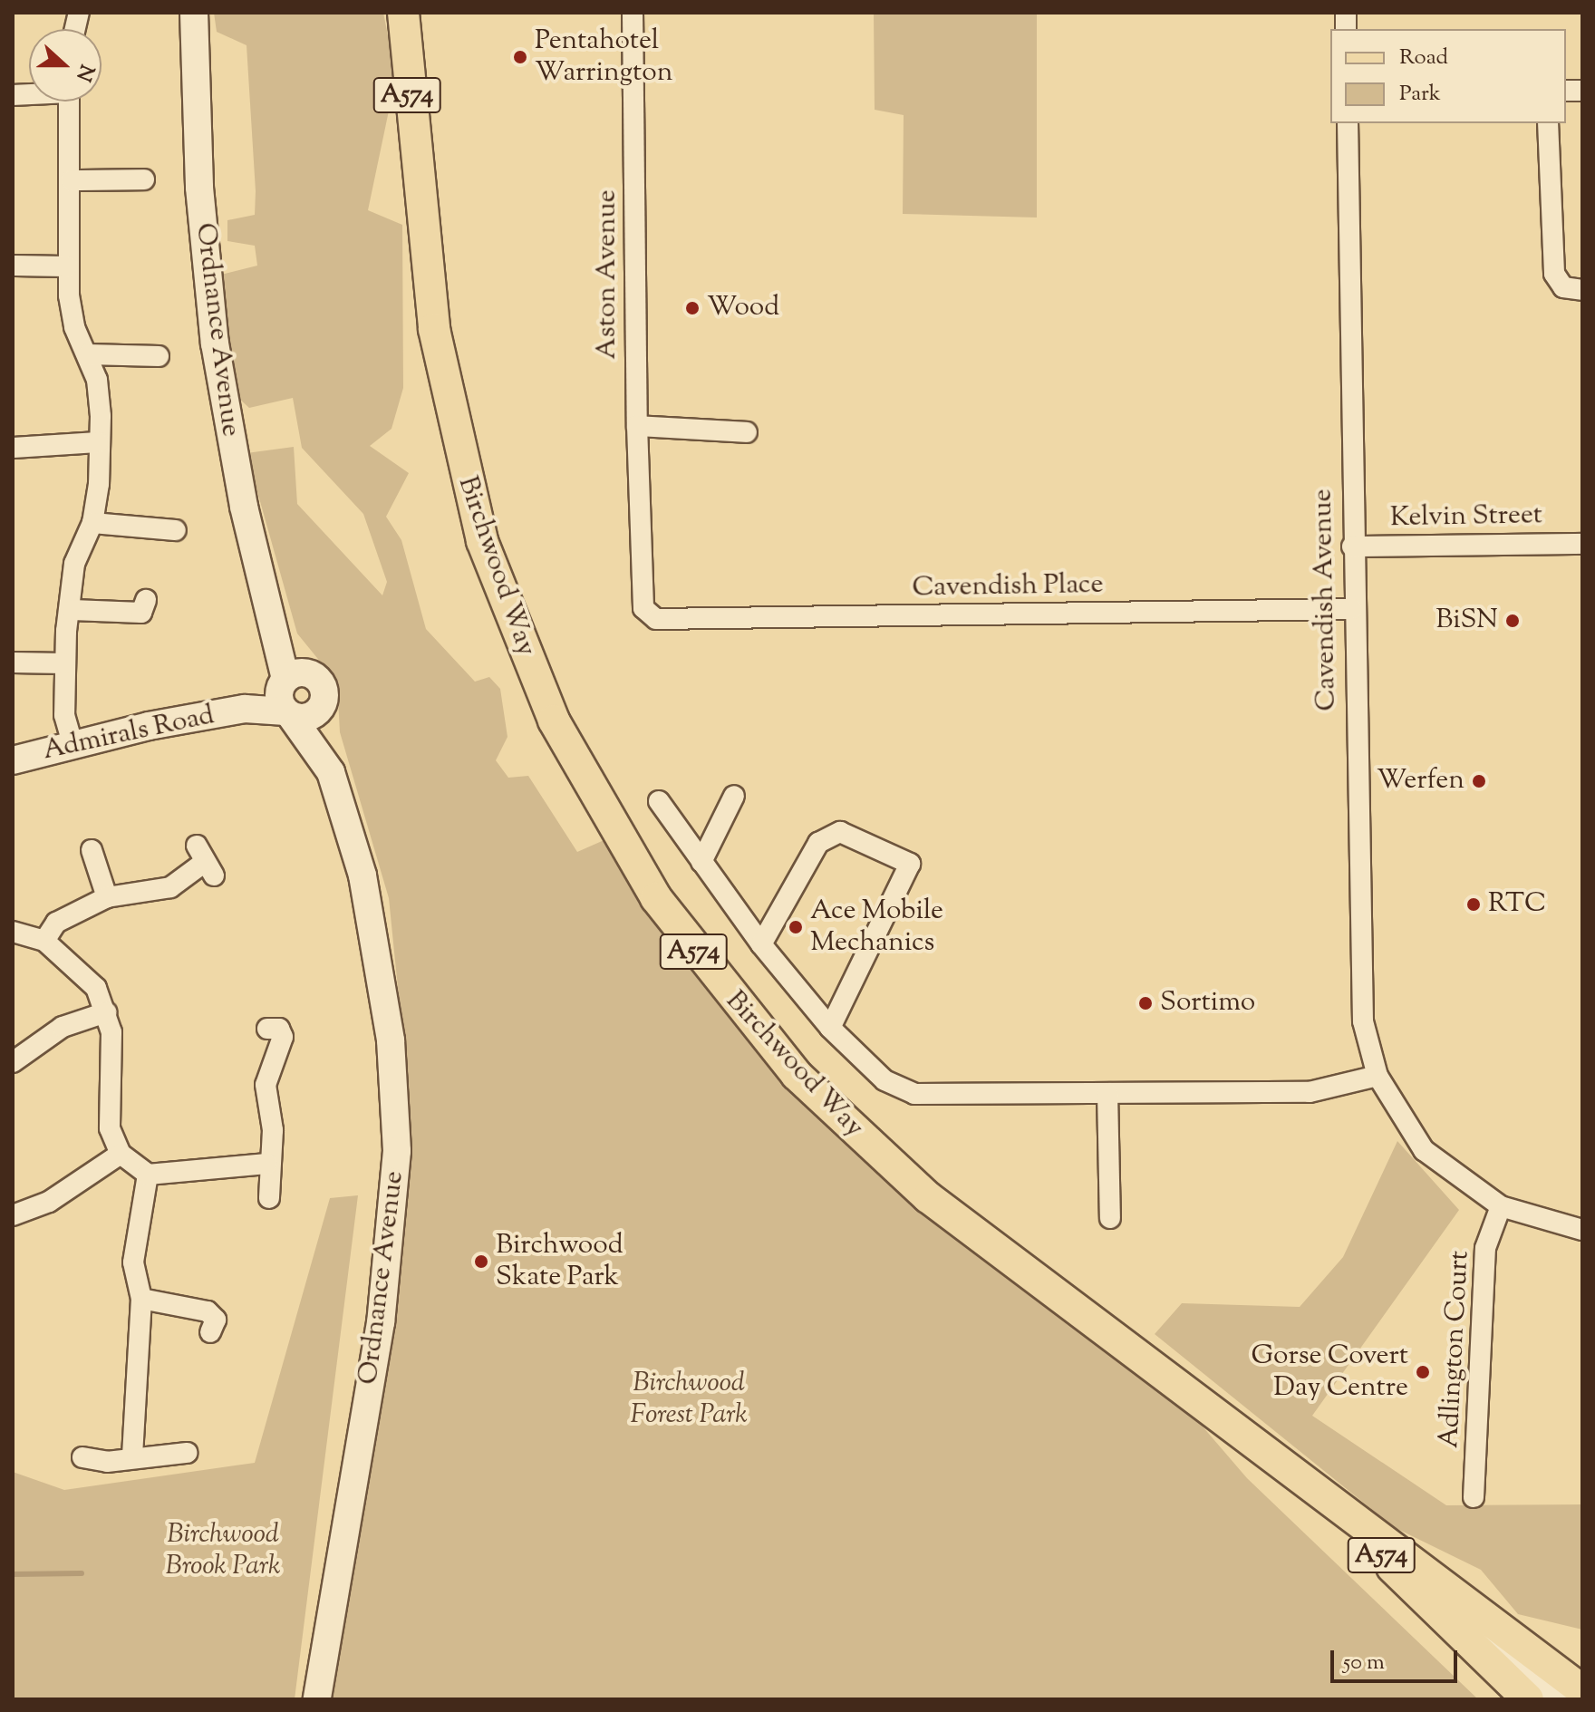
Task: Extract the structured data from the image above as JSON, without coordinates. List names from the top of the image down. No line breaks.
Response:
{"streets":{"main road":["A574","Birchwood Way"],"street":["Aston Avenue","Ordnance Avenue","Kelvin Street","Cavendish Place","Cavendish Avenue","Admirals Road","Adlington Court"]},"crossings":[["A574","Birchwood Way"],["Aston Avenue","Cavendish Place"],["Ordnance Avenue","Admirals Road"],["Kelvin Street","Cavendish Avenue"],["Cavendish Place","Cavendish Avenue"]],"parks":["Birchwood Forest Park","Birchwood Brook Park"],"places":["Pentahotel Warrington","Wood","BiSN","Werfen","RTC","Ace Mobile Mechanics","Sortimo","Birchwood Skate Park","Gorse Covert Day Centre"],"legend":["Road","Park"],"scale_bar":"50 m","north":"right"}
